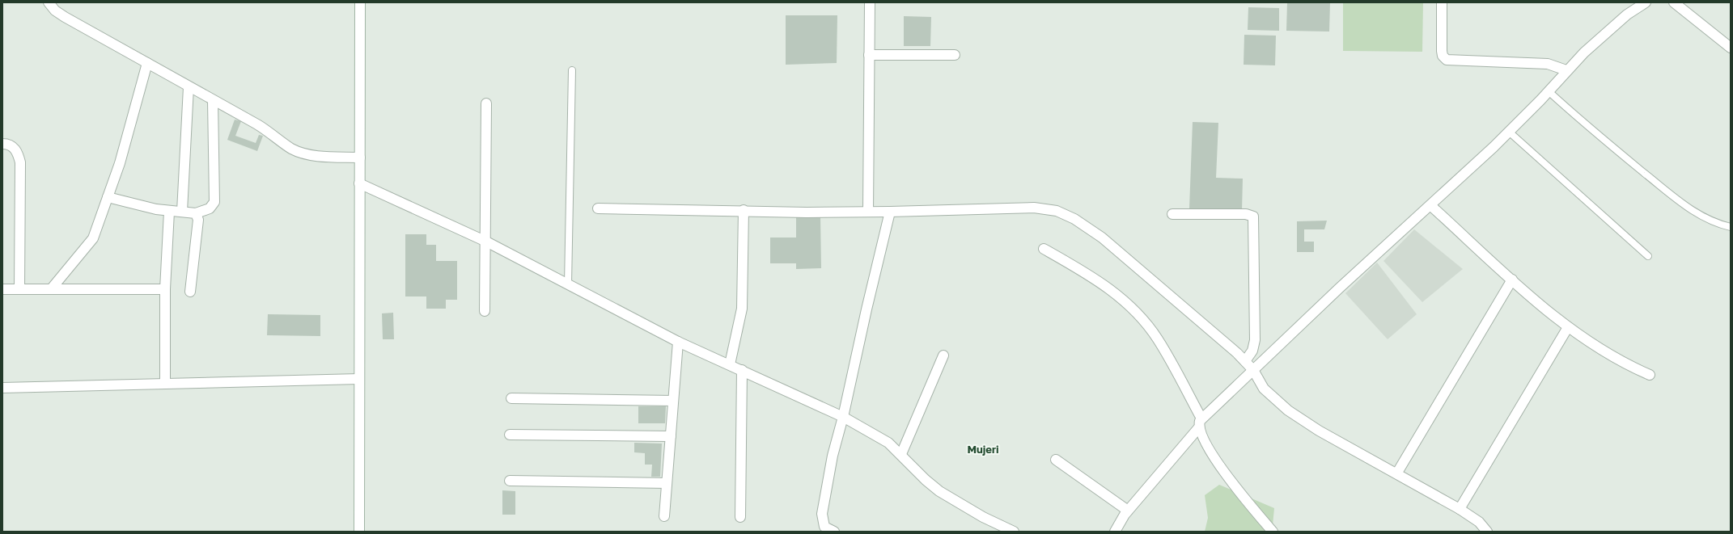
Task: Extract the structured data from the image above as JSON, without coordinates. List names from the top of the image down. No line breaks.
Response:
{"districts":["Mujeri"]}
